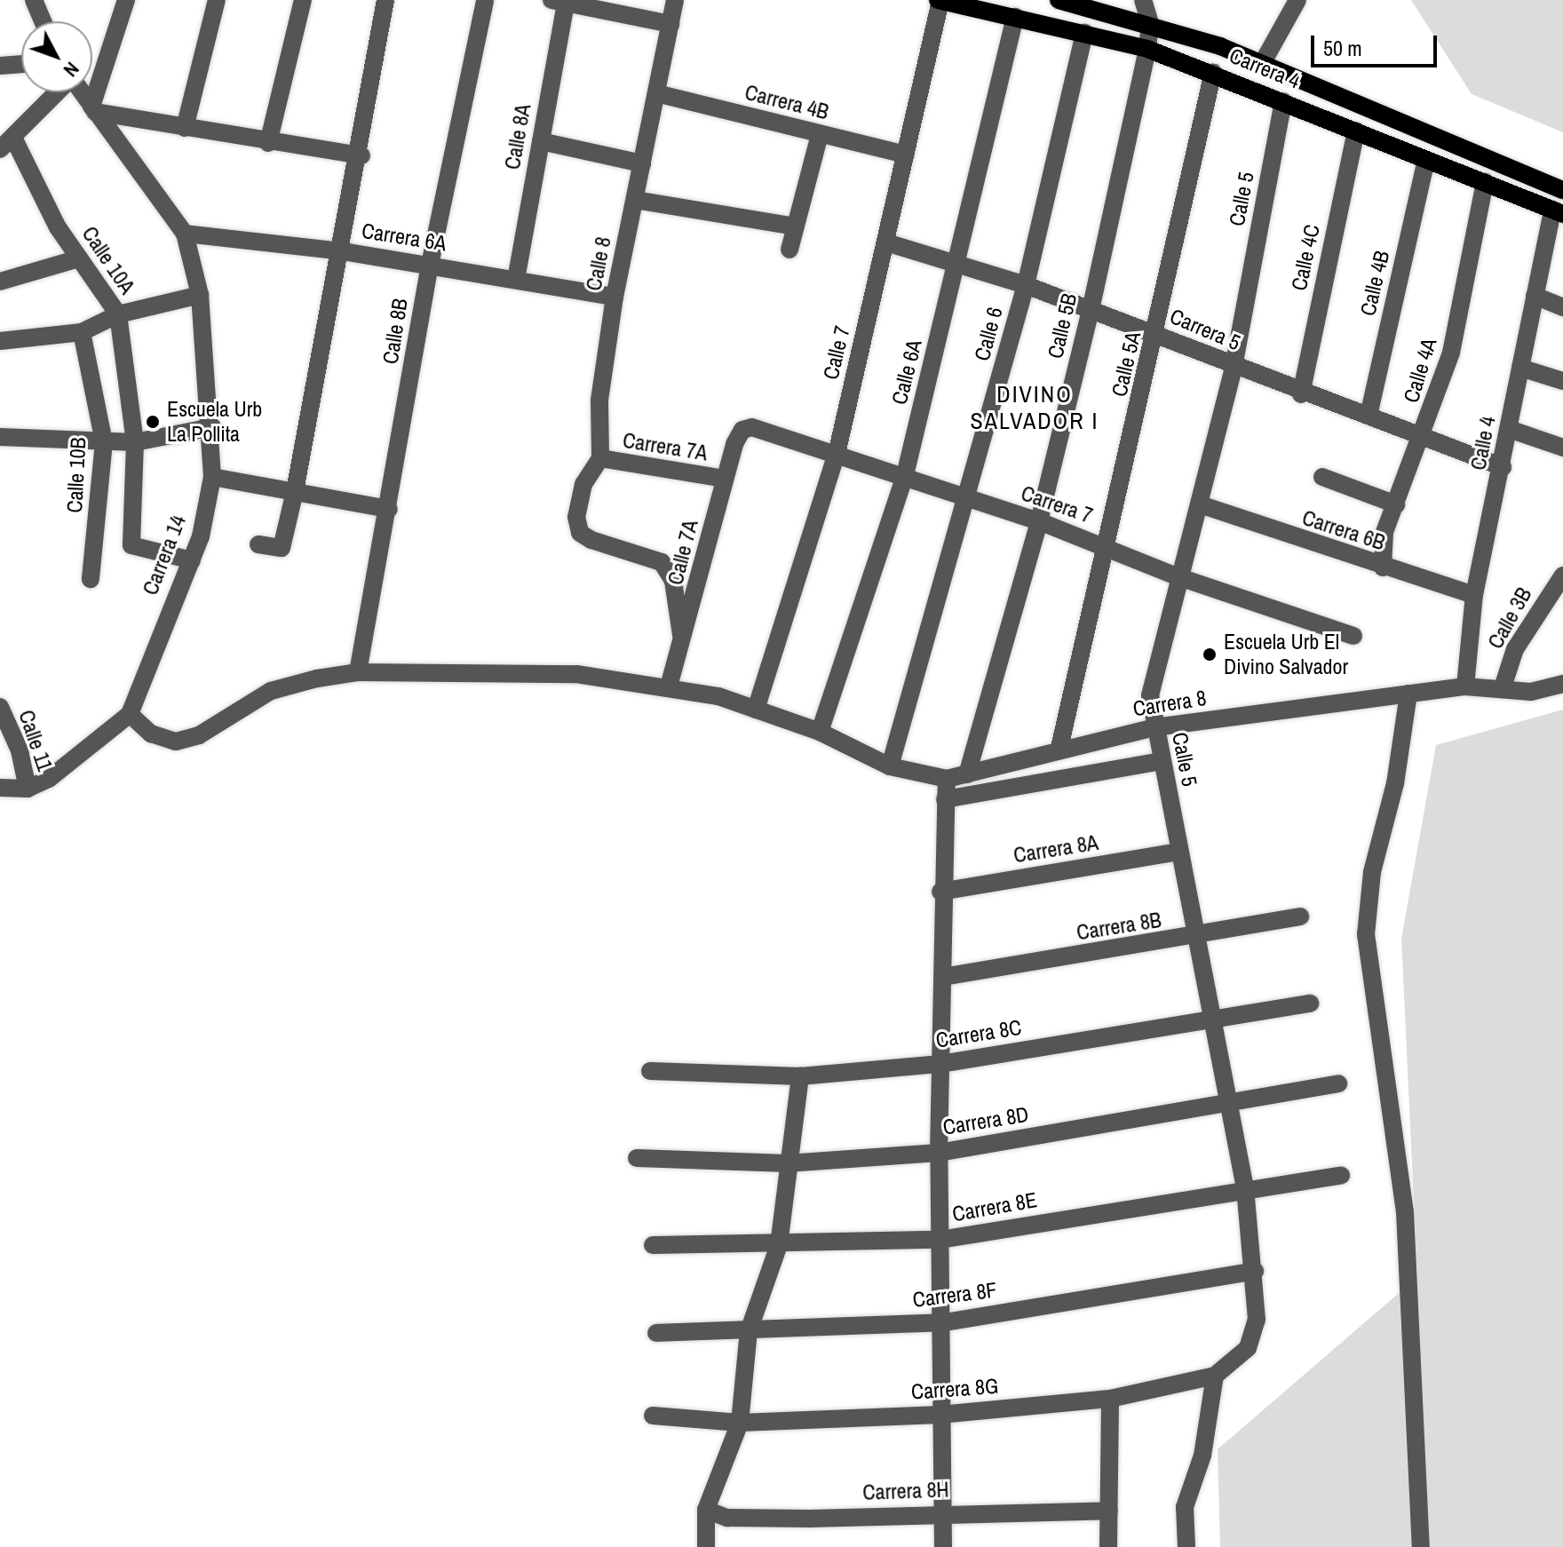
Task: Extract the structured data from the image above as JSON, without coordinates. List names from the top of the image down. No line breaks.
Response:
{"streets":{"main road":["Carrera 4"],"street":["Carrera 4B","Calle 8A","Calle 5","Carrera 6A","Calle 4C","Calle 10A","Calle 8","Calle 4B","Calle 5B","Carrera 5","Calle 8B","Calle 6","Calle 7","Calle 5A","Calle 4A","Calle 6A","Calle 4","Carrera 7A","Calle 10B","Carrera 7","Carrera 6B","Calle 7A","Carrera 14","Calle 3B","Carrera 8","Calle 11","Carrera 8A","Carrera 8B","Carrera 8C","Carrera 8D","Carrera 8E","Carrera 8F","Carrera 8G","Carrera 8H"]},"crossings":[["Carrera 4","Calle 5"],["Carrera 4","Calle 4C"],["Carrera 4","Calle 4B"],["Carrera 4","Calle 5B"],["Carrera 4","Calle 6"],["Carrera 4","Calle 7"],["Carrera 4","Calle 5A"],["Carrera 4","Calle 4A"],["Carrera 4","Calle 6A"],["Carrera 4","Calle 4"],["Carrera 4B","Calle 8"],["Carrera 4B","Calle 7"],["Calle 8A","Carrera 6A"],["Calle 5","Carrera 5"],["Calle 5","Carrera 7"],["Calle 5","Carrera 6B"],["Calle 5","Carrera 8"],["Calle 5","Carrera 8A"],["Calle 5","Carrera 8B"],["Calle 5","Carrera 8C"],["Calle 5","Carrera 8D"],["Calle 5","Carrera 8E"],["Calle 5","Carrera 8F"],["Calle 5","Carrera 8G"],["Carrera 6A","Calle 8"],["Carrera 6A","Calle 8B"],["Carrera 6A","Carrera 14"],["Calle 4C","Carrera 5"],["Calle 10A","Carrera 14"],["Calle 8","Carrera 7A"],["Calle 4B","Carrera 5"],["Calle 5B","Carrera 5"],["Calle 5B","Carrera 7"],["Calle 5B","Carrera 8"],["Carrera 5","Calle 6"],["Carrera 5","Calle 7"],["Carrera 5","Calle 5A"],["Carrera 5","Calle 4A"],["Carrera 5","Calle 6A"],["Carrera 5","Calle 4"],["Calle 6","Carrera 7"],["Calle 7","Carrera 7"],["Calle 5A","Carrera 7"],["Calle 5A","Carrera 8"],["Calle 4A","Carrera 6B"],["Calle 6A","Carrera 7"],["Calle 4","Carrera 6B"],["Calle 4","Carrera 8"],["Carrera 7A","Calle 7A"],["Carrera 7","Calle 7A"],["Carrera 14","Calle 11"],["Calle 3B","Carrera 8"]],"districts":["DIVINO SALVADOR I"],"places":["Escuela Urb La Pollita","Escuela Urb El Divino Salvador"],"scale_bar":"50 m","north":"bottom right"}
